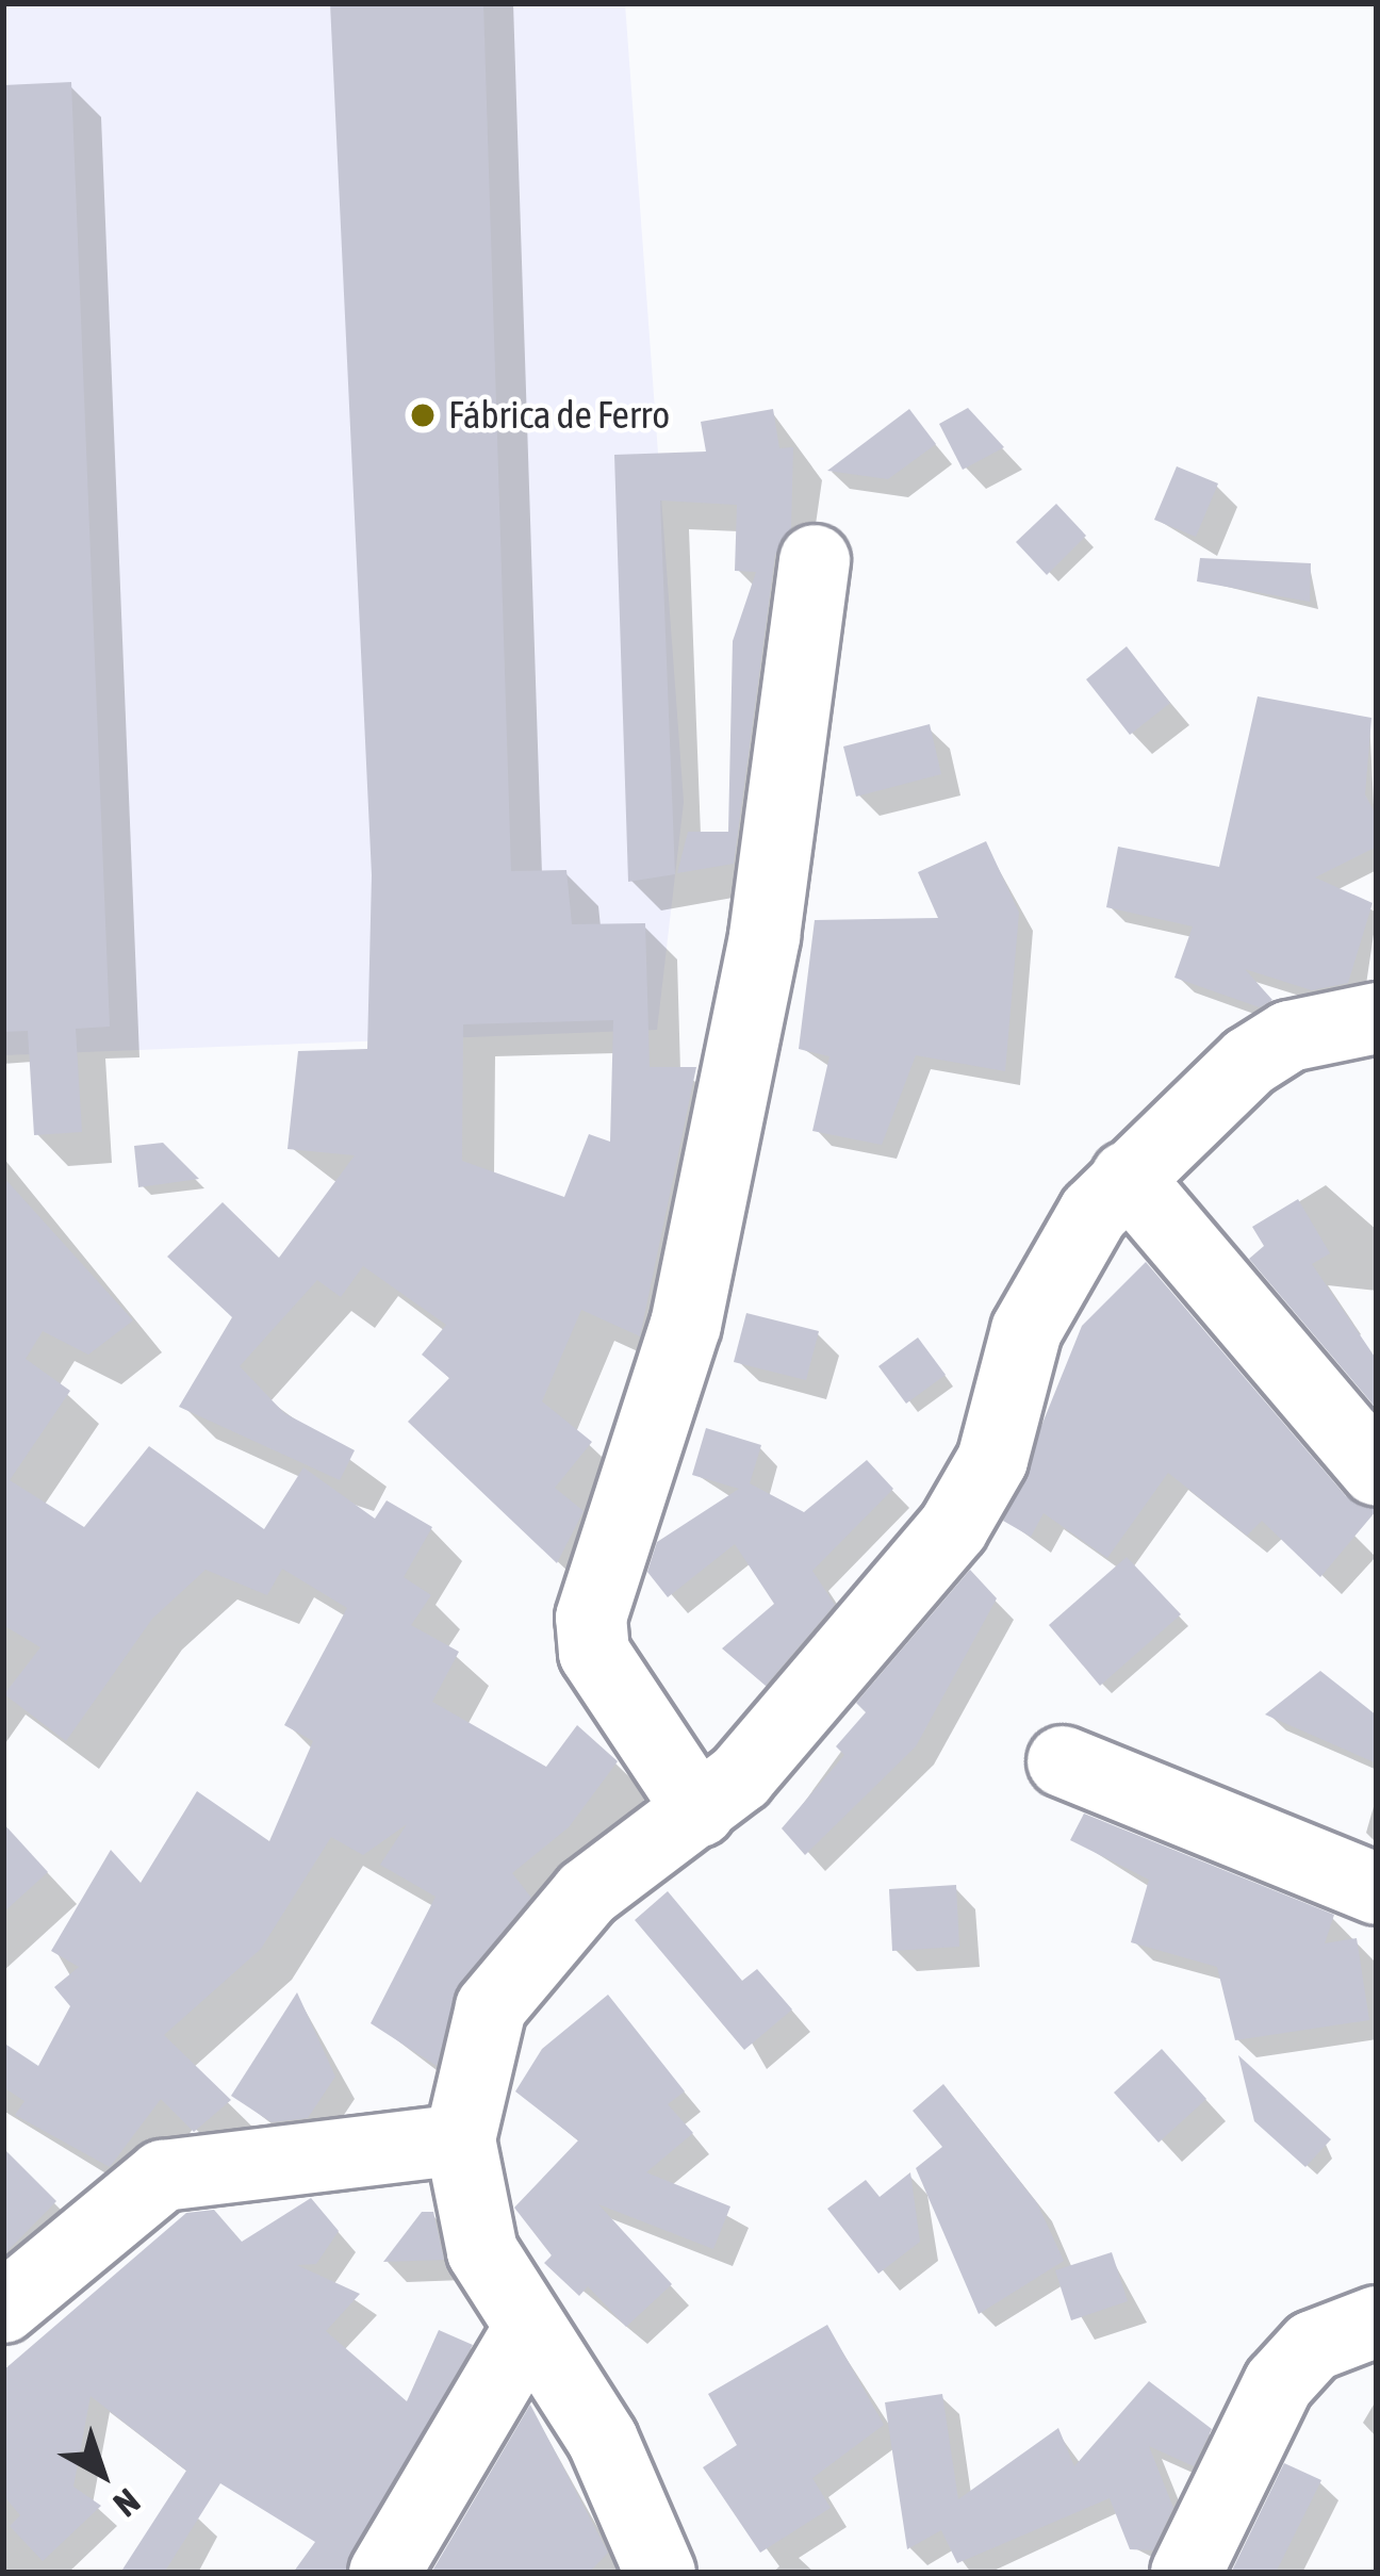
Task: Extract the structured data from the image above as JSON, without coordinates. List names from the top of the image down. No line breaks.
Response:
{"places":["Fábrica de Ferro"],"north":"bottom right"}
